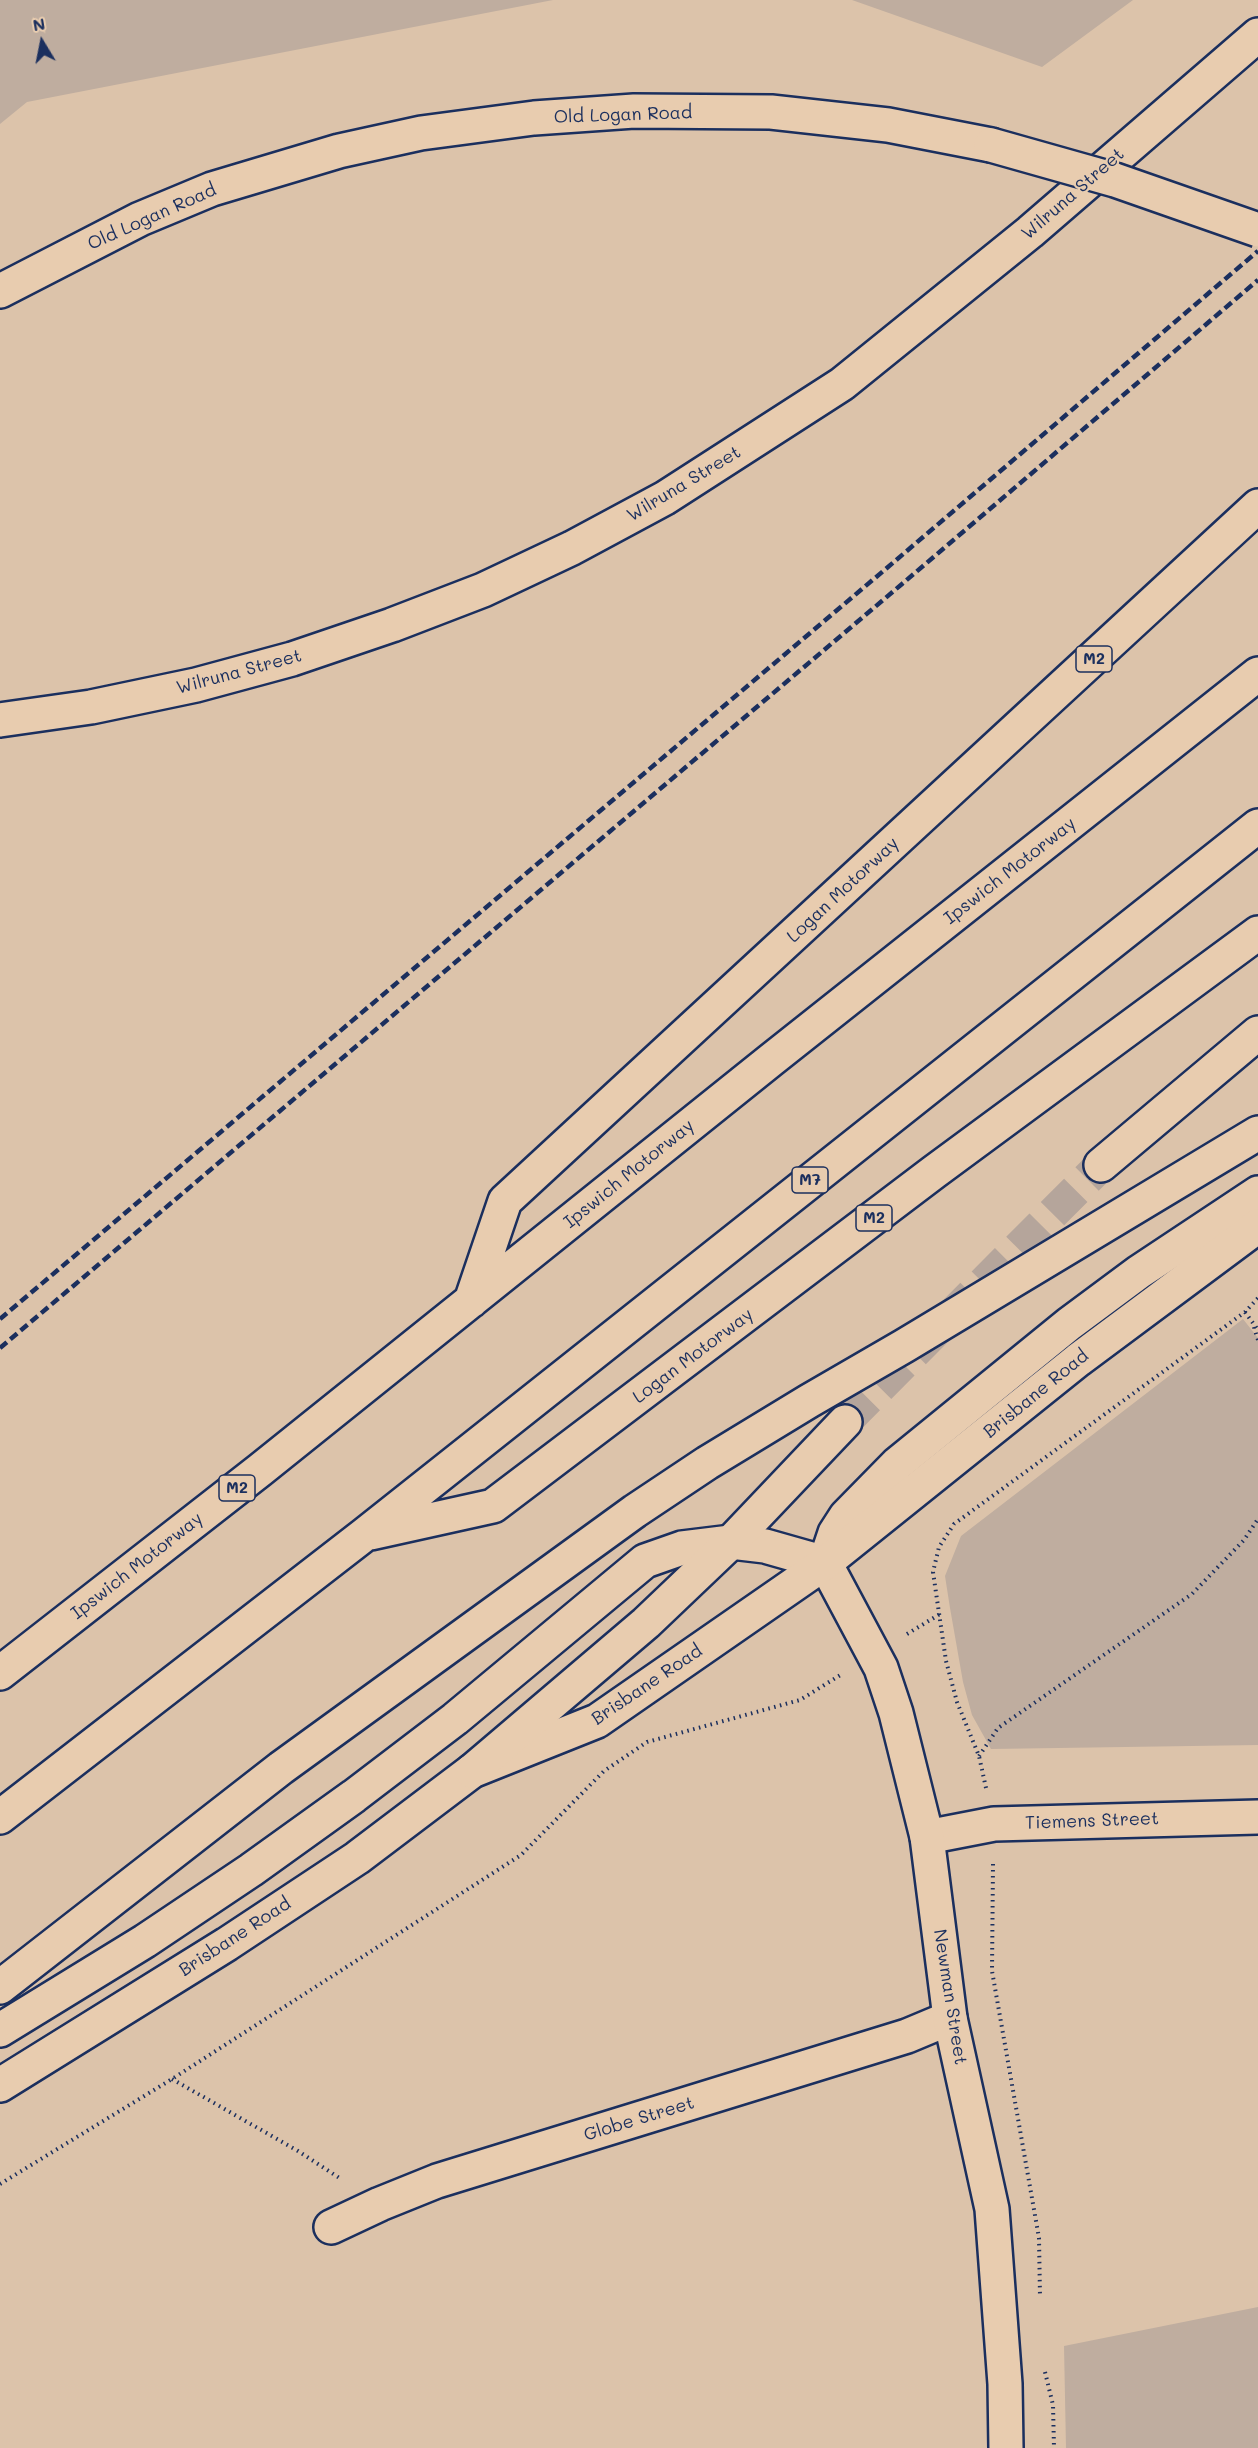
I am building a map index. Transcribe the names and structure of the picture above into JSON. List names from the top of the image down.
{
  "streets": {
    "main road": [
      "Old Logan Road",
      "Wilruna Street",
      "M2",
      "Ipswich Motorway",
      "Logan Motorway",
      "M7",
      "Brisbane Road",
      "Tiemens Street",
      "Newman Street",
      "Globe Street"
    ]
  },
  "crossings": [
    ["M2", "Logan Motorway"],
    ["M2", "M7"],
    ["Ipswich Motorway", "Logan Motorway"],
    ["Logan Motorway", "M7"],
    ["Brisbane Road", "Newman Street"],
    ["Tiemens Street", "Newman Street"],
    ["Newman Street", "Globe Street"]
  ],
  "north": "top"
}
